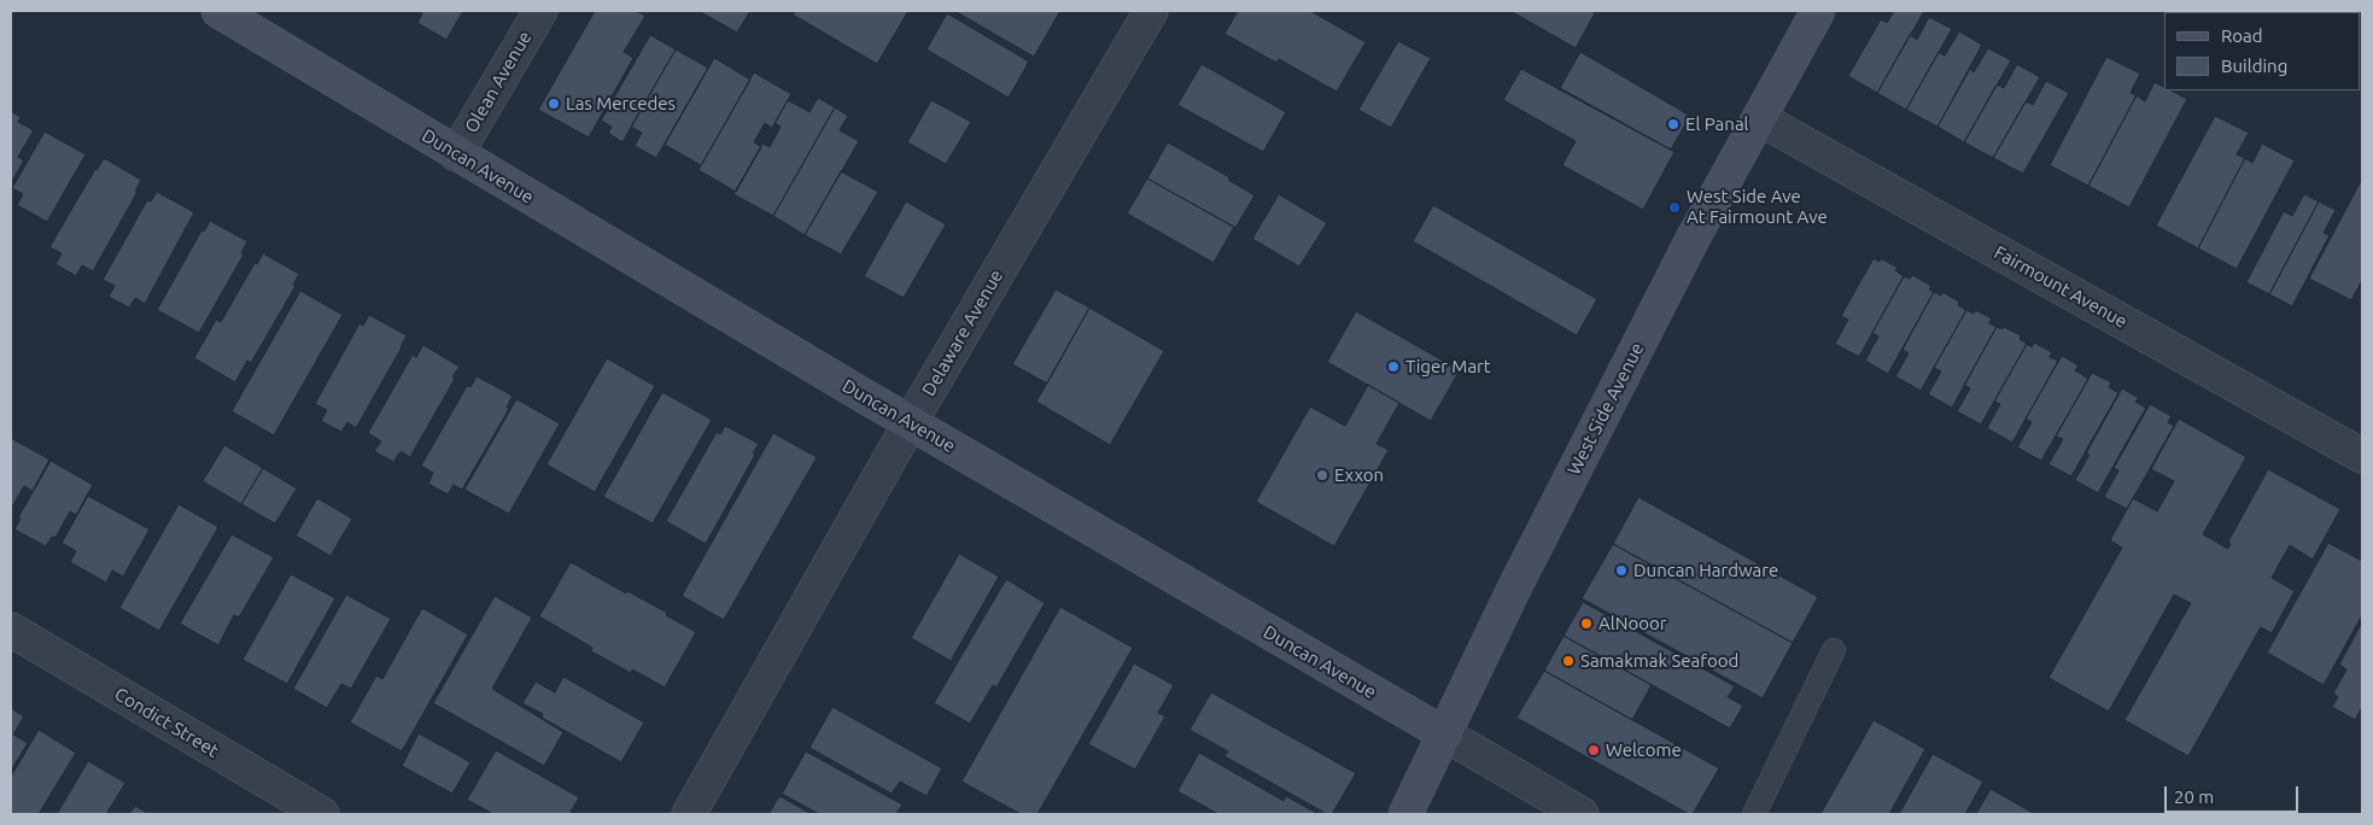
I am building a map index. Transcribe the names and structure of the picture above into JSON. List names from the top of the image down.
{
  "streets": {
    "main road": ["Duncan Avenue", "West Side Avenue"],
    "street": [
      "Olean Avenue",
      "Fairmount Avenue",
      "Delaware Avenue",
      "Condict Street"
    ]
  },
  "crossings": [
    ["Olean Avenue", "Duncan Avenue"],
    ["Duncan Avenue", "Delaware Avenue"],
    ["Duncan Avenue", "West Side Avenue"],
    ["Fairmount Avenue", "West Side Avenue"]
  ],
  "places": [
    "Las Mercedes",
    "El Panal",
    "West Side Ave At Fairmount Ave",
    "Tiger Mart",
    "Exxon",
    "Duncan Hardware",
    "AlNooor",
    "Samakmak Seafood",
    "Welcome"
  ],
  "legend": ["Road", "Building"],
  "scale_bar": "20 m"
}
